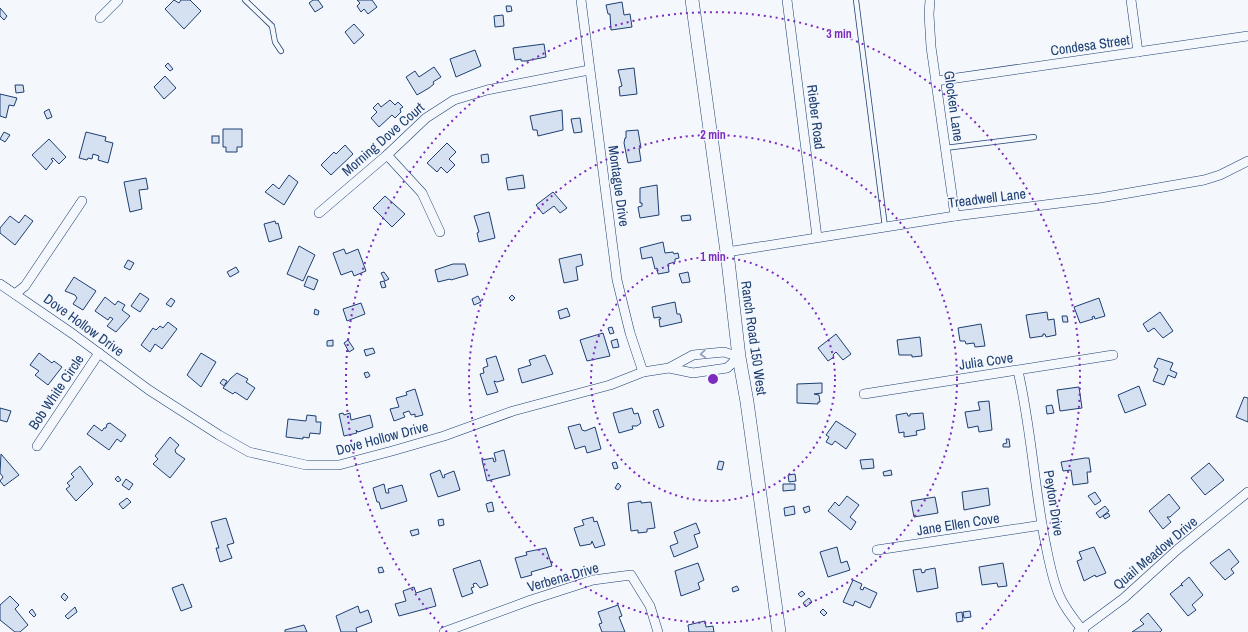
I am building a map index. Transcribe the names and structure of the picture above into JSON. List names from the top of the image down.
{
  "streets": {
    "main road": ["Ranch Road 150 West"],
    "street": [
      "Condesa Street",
      "Glocken Lane",
      "Rieber Road",
      "Morning Dove Court",
      "Montague Drive",
      "Treadwell Lane",
      "Dove Hollow Drive",
      "Julia Cove",
      "Bob White Circle",
      "Peyton Drive",
      "Jane Ellen Cove",
      "Quail Meadow Drive",
      "Verbena Drive"
    ]
  },
  "crossings": [
    ["Condesa Street", "Glocken Lane"],
    ["Glocken Lane", "Treadwell Lane"],
    ["Rieber Road", "Treadwell Lane"],
    ["Morning Dove Court", "Montague Drive"],
    ["Montague Drive", "Dove Hollow Drive"],
    ["Treadwell Lane", "Ranch Road 150 West"],
    ["Dove Hollow Drive", "Ranch Road 150 West"],
    ["Dove Hollow Drive", "Bob White Circle"],
    ["Julia Cove", "Peyton Drive"],
    ["Peyton Drive", "Jane Ellen Cove"],
    ["Peyton Drive", "Quail Meadow Drive"]
  ],
  "rings": ["3 min", "2 min", "1 min"]
}
